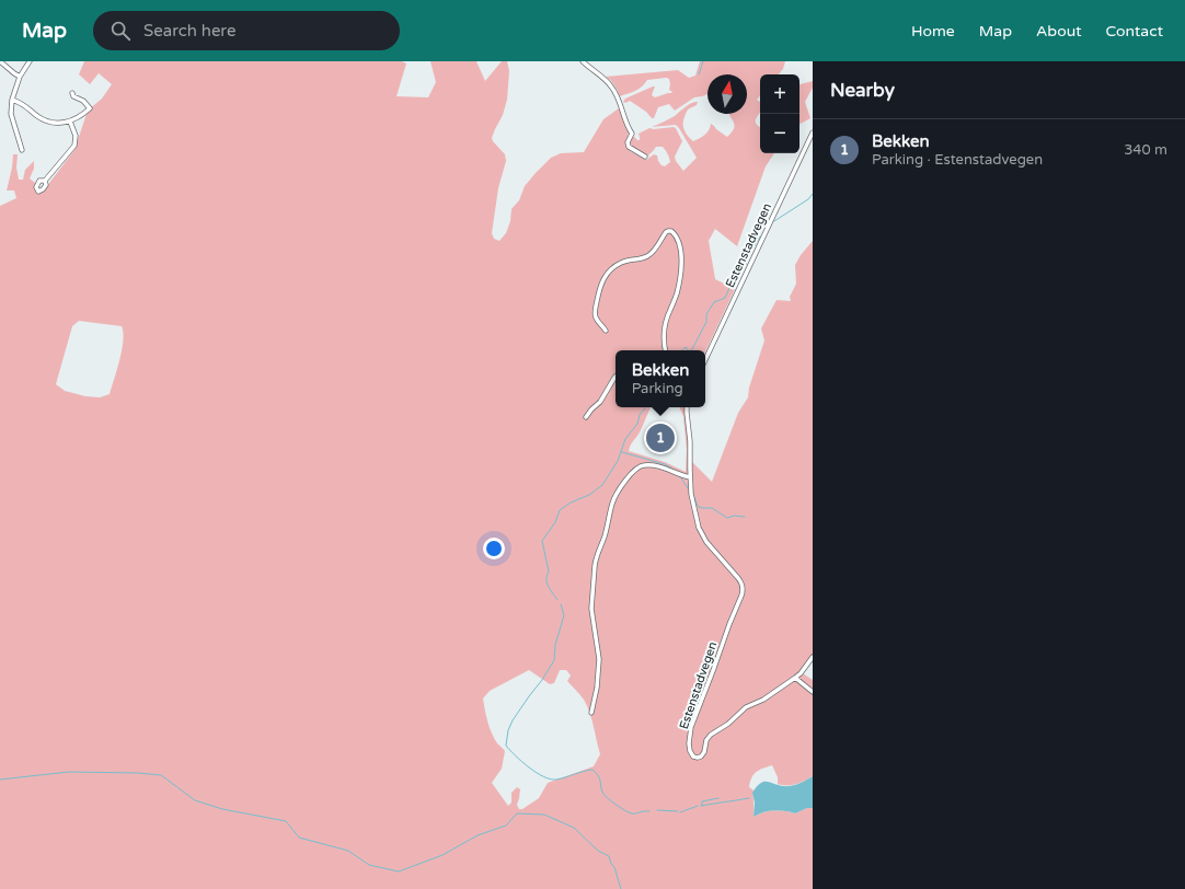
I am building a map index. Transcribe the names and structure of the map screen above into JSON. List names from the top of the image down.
{
  "streets": {
    "street": ["Estenstadvegen"]
  },
  "north": "top",
  "page": {
    "header": "Map",
    "search": "Search here",
    "nav": [
      "Home",
      "Map",
      "About",
      "Contact"
    ],
    "heading": "Nearby",
    "map_buttons": ["+", "−"],
    "list": [
      {
        "mark": "1",
        "name": "Bekken",
        "note": "Parking · Estenstadvegen",
        "value": "340 m"
      }
    ],
    "popup": ["Bekken", "Parking"],
    "pins": "1"
  }
}
